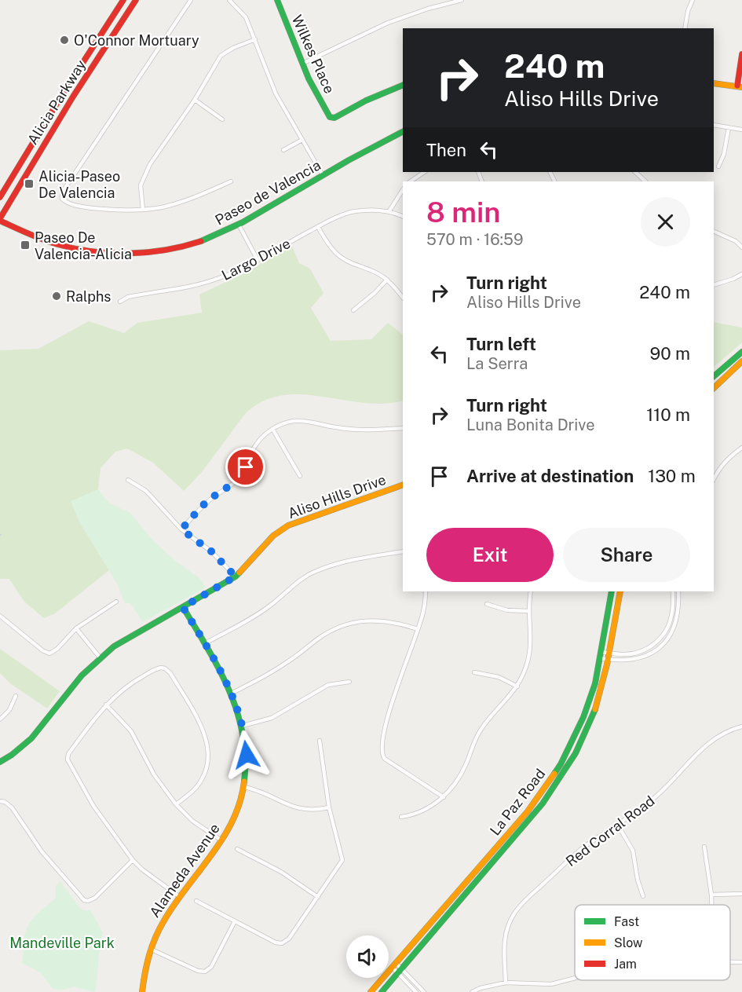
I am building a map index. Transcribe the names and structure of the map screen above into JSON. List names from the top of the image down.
{
  "streets": {
    "main road": [
      "Wilkes Place",
      "Alicia Parkway",
      "Paseo de Valencia",
      "Aliso Hills Drive",
      "La Paz Road",
      "Alameda Avenue"
    ],
    "street": ["Largo Drive", "Red Corral Road"]
  },
  "crossings": [
    ["Alicia Parkway", "Paseo de Valencia"],
    ["Aliso Hills Drive", "Alameda Avenue"]
  ],
  "parks": ["Mandeville Park"],
  "places": {
    "other": ["O'Connor Mortuary", "Ralphs"],
    "transit": ["Alicia-Paseo De Valencia", "Paseo De Valencia-Alicia"]
  },
  "legend": ["Fast", "Slow", "Jam"],
  "page": {
    "turn": ["240 m", "Aliso Hills Drive"],
    "then": "Then",
    "heading": ["8 min", "570 m · 16:59"],
    "list": [
      {
        "name": "Turn right",
        "note": "Aliso Hills Drive",
        "value": "240 m"
      },
      {
        "name": "Turn left",
        "note": "La Serra",
        "value": "90 m"
      },
      {
        "name": "Turn right",
        "note": "Luna Bonita Drive",
        "value": "110 m"
      },
      {
        "name": "Arrive at destination",
        "value": "130 m"
      }
    ],
    "buttons": ["Exit", "Share"]
  }
}
